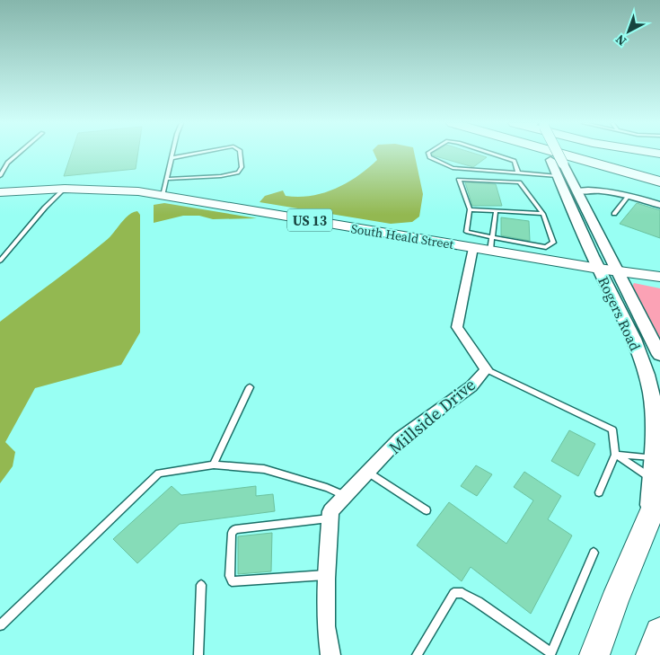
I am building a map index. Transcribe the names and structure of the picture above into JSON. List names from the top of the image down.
{
  "streets": {
    "main road": ["US 13", "South Heald Street"],
    "street": ["Rogers Road", "Millside Drive"]
  },
  "crossings": [
    ["South Heald Street", "Rogers Road"],
    ["South Heald Street", "Millside Drive"]
  ],
  "north": "bottom left"
}
